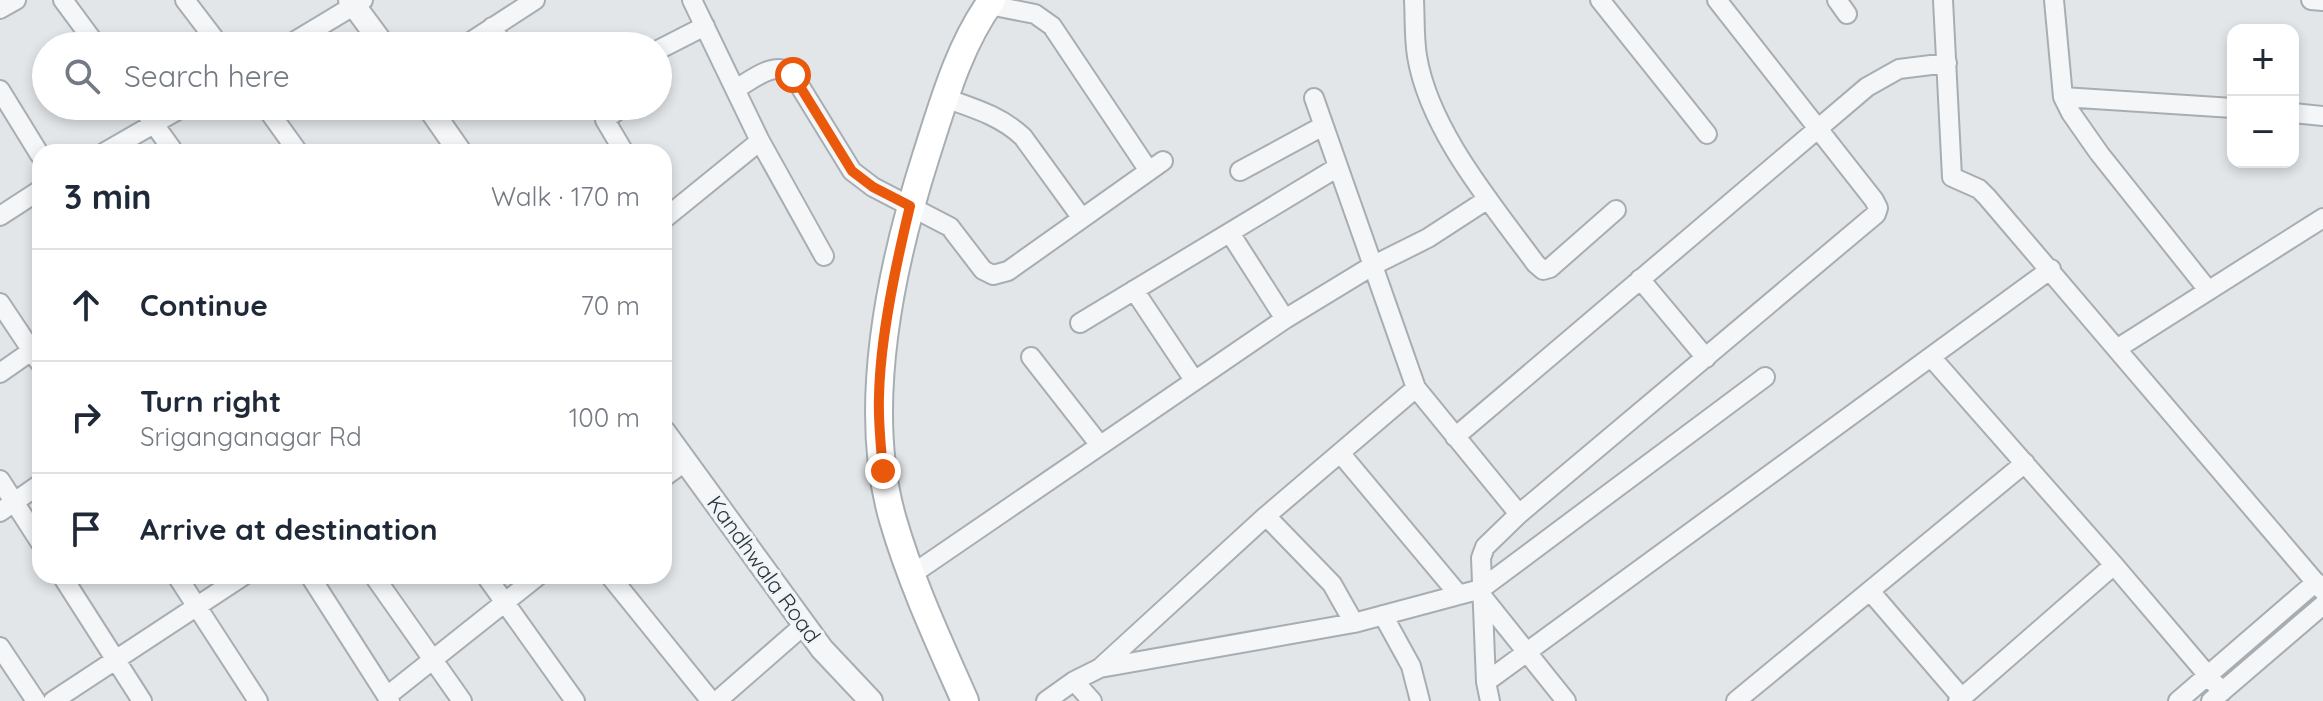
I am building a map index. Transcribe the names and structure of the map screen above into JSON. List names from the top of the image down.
{
  "streets": {
    "street": ["Kandhwala Road"]
  },
  "page": {
    "map_buttons": ["+", "−"],
    "search": "Search here",
    "heading": ["3 min", "Walk · 170 m"],
    "list": [
      ["Continue", "70 m"],
      ["Turn right", "Sriganganagar Rd", "100 m"],
      "Arrive at destination"
    ]
  }
}
